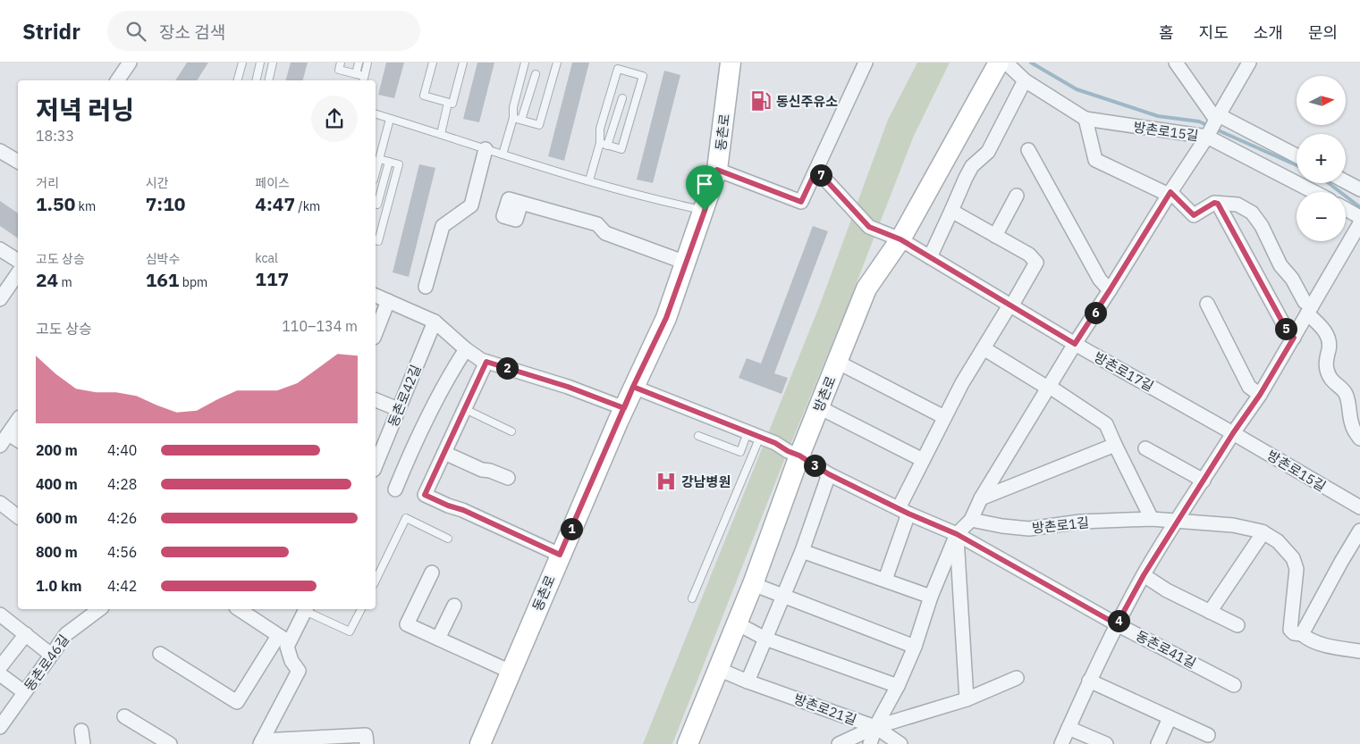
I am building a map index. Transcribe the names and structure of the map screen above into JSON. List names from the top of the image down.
{
  "streets": {
    "street": [
      "방촌로15길",
      "동촌로",
      "방촌로17길",
      "방촌로",
      "동촌로42길",
      "방촌로1길",
      "동촌로41길",
      "동촌로46길",
      "방촌로21길"
    ]
  },
  "crossings": [
    ["방촌로15길", "방촌로17길"],
    ["동촌로", "동촌로41길"],
    ["방촌로17길", "방촌로"],
    ["방촌로", "동촌로41길"],
    ["방촌로", "방촌로21길"]
  ],
  "places": {
    "fuel station": ["동신주유소"],
    "hospital": ["강남병원"]
  },
  "north": "right",
  "page": {
    "header": "Stridr",
    "search": "장소 검색",
    "nav": [
      "홈",
      "지도",
      "소개",
      "문의"
    ],
    "map_buttons": ["+", "−"],
    "heading": ["저녁 러닝", "18:33"],
    "stats": [
      ["거리", "1.50 km"],
      ["시간", "7:10"],
      ["페이스", "4:47 /km"],
      ["고도 상승", "24 m"],
      ["심박수", "161 bpm"],
      ["kcal", "117"]
    ],
    "pins": [
      "7",
      "6",
      "5",
      "2",
      "3",
      "1",
      "4"
    ],
    "chart": ["고도 상승", "110–134 m"],
    "list": [
      {
        "name": "200 m",
        "note": "4:40"
      },
      {
        "name": "400 m",
        "note": "4:28"
      },
      {
        "name": "600 m",
        "note": "4:26"
      },
      {
        "name": "800 m",
        "note": "4:56"
      },
      {
        "name": "1.0 km",
        "note": "4:42"
      }
    ]
  }
}
